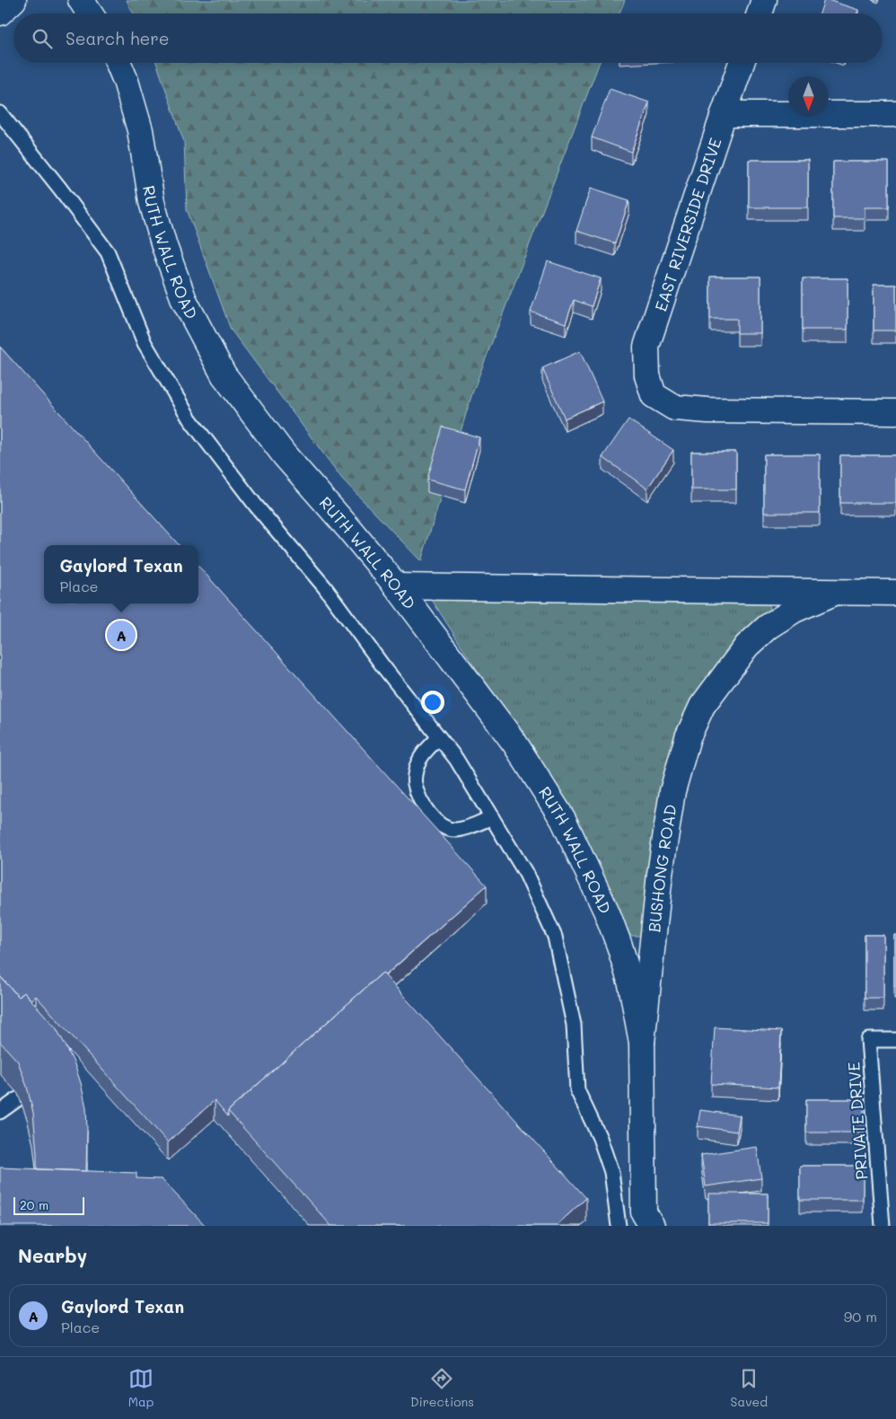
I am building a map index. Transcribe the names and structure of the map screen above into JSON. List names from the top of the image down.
{
  "streets": {
    "street": ["EAST RIVERSIDE DRIVE", "RUTH WALL ROAD", "BUSHONG ROAD"],
    "lane": ["PRIVATE DRIVE"]
  },
  "crossings": [
    ["RUTH WALL ROAD", "BUSHONG ROAD"]
  ],
  "scale_bar": "20 m",
  "north": "bottom",
  "page": {
    "search": "Search here",
    "popup": ["Gaylord Texan", "Place"],
    "pins": "A",
    "scale": "20 m",
    "heading": "Nearby",
    "list": [
      {
        "mark": "A",
        "name": "Gaylord Texan",
        "note": "Place",
        "value": "90 m"
      }
    ],
    "nav": ["Map", "Directions", "Saved"]
  }
}
